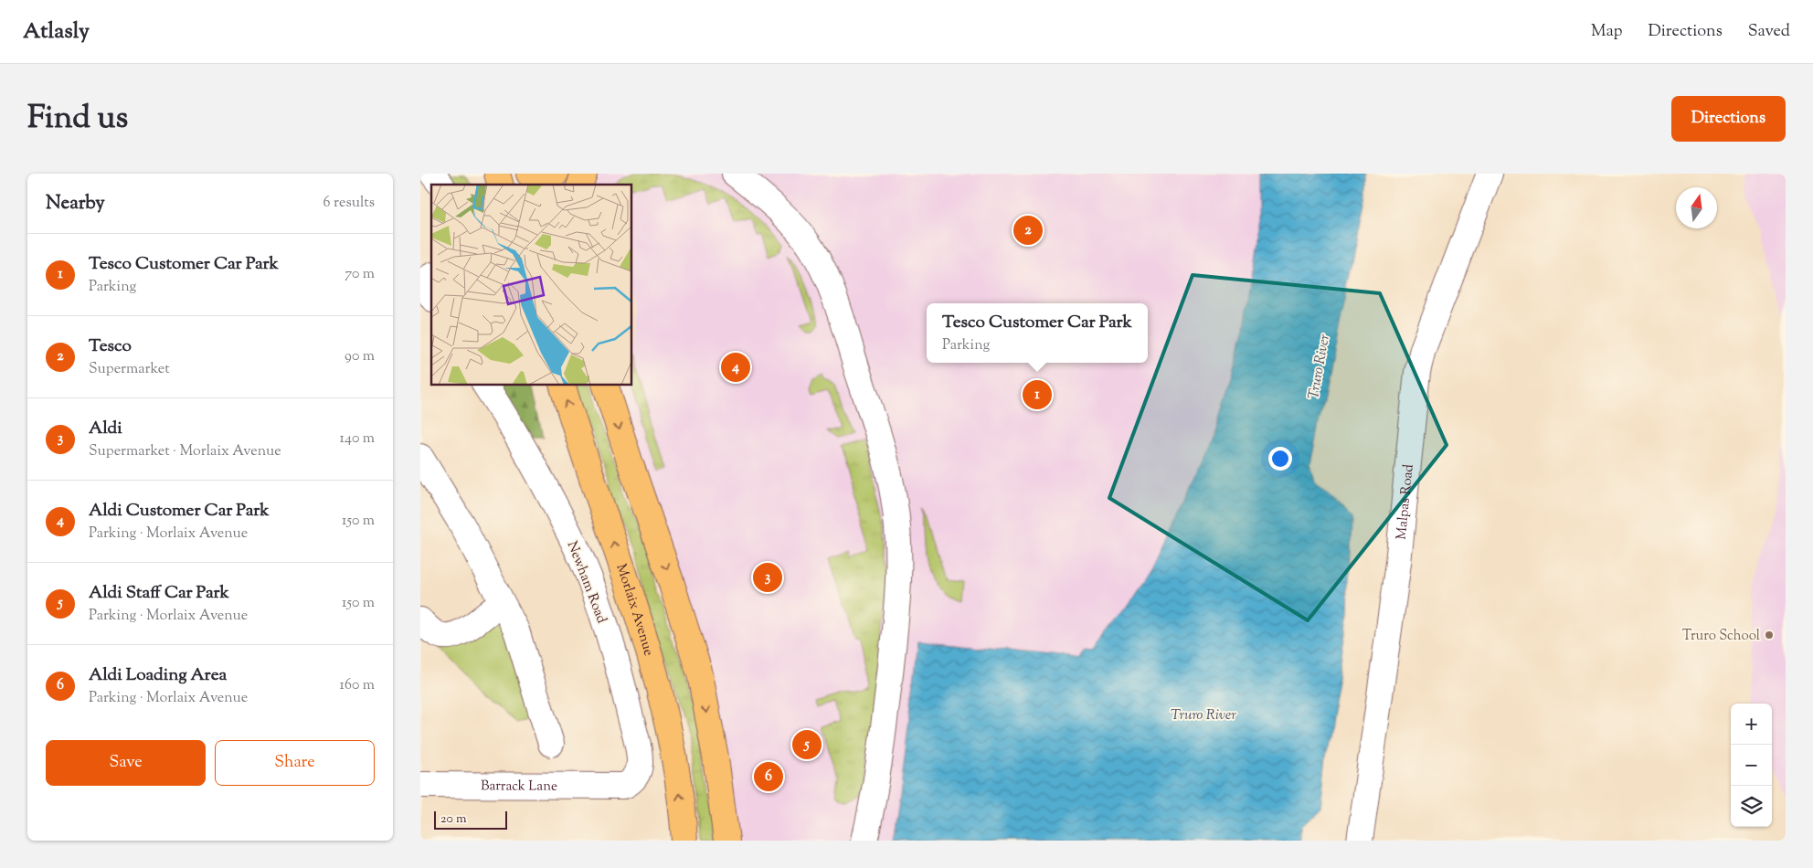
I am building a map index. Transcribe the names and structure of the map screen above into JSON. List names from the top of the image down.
{
  "streets": {
    "highway": ["Morlaix Avenue"],
    "street": ["Malpas Road", "Newham Road", "Barrack Lane"]
  },
  "crossings": [
    ["Newham Road", "Barrack Lane"]
  ],
  "water": ["Truro River"],
  "places": ["Truro School"],
  "scale_bar": "20 m",
  "north": "top",
  "page": {
    "header": "Atlasly",
    "nav": ["Map", "Directions", "Saved"],
    "title": "Find us",
    "buttons": [
      "Directions",
      ["Save", "Share"]
    ],
    "heading": ["Nearby", "6 results"],
    "pins": [
      "2",
      "4",
      "1",
      "3",
      "5",
      "6"
    ],
    "list": [
      {
        "mark": "1",
        "name": "Tesco Customer Car Park",
        "note": "Parking",
        "value": "70 m"
      },
      {
        "mark": "2",
        "name": "Tesco",
        "note": "Supermarket",
        "value": "90 m"
      },
      {
        "mark": "3",
        "name": "Aldi",
        "note": "Supermarket · Morlaix Avenue",
        "value": "140 m"
      },
      {
        "mark": "4",
        "name": "Aldi Customer Car Park",
        "note": "Parking · Morlaix Avenue",
        "value": "150 m"
      },
      {
        "mark": "5",
        "name": "Aldi Staff Car Park",
        "note": "Parking · Morlaix Avenue",
        "value": "150 m"
      },
      {
        "mark": "6",
        "name": "Aldi Loading Area",
        "note": "Parking · Morlaix Avenue",
        "value": "160 m"
      }
    ],
    "popup": ["Tesco Customer Car Park", "Parking"],
    "map_buttons": ["+", "−"],
    "scale": "20 m"
  }
}
